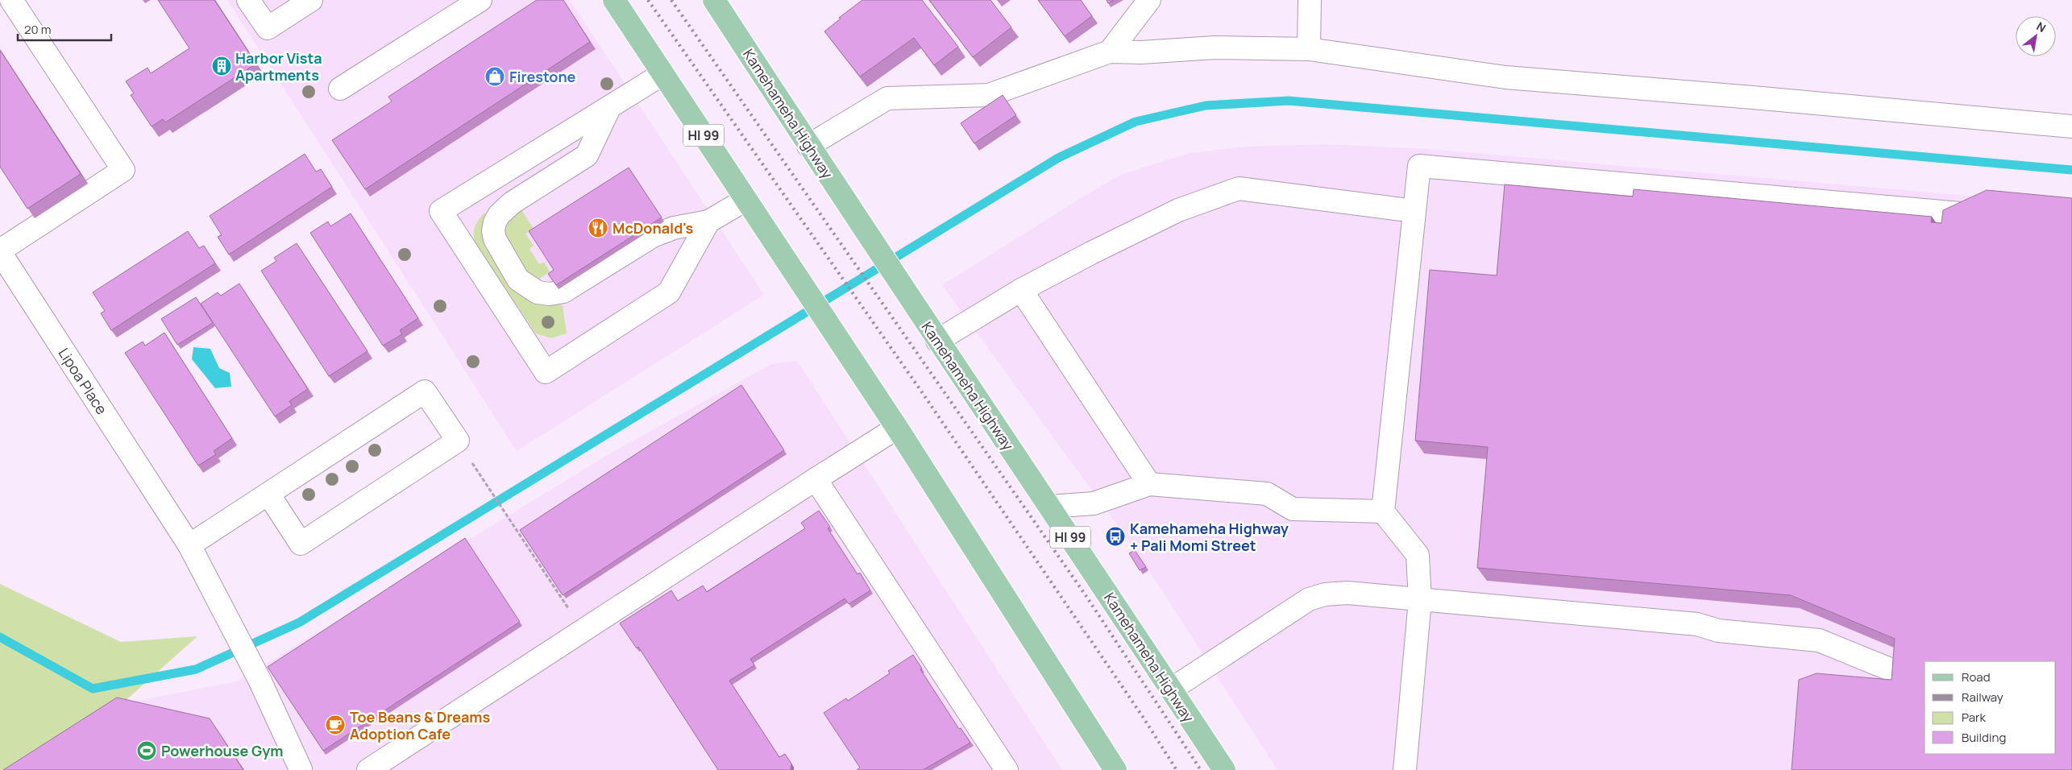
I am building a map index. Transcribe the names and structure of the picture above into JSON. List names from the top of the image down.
{
  "streets": {
    "main road": ["Kamehameha Highway", "HI 99"],
    "street": ["Lipoa Place"]
  },
  "places": {
    "building": ["Harbor Vista Apartments"],
    "shop": ["Firestone"],
    "restaurant": ["McDonald's"],
    "bus stop": ["Kamehameha Highway + Pali Momi Street"],
    "cafe": ["Toe Beans & Dreams Adoption Cafe"],
    "sports": ["Powerhouse Gym"]
  },
  "legend": [
    "Road",
    "Railway",
    "Park",
    "Building"
  ],
  "scale_bar": "20 m",
  "north": "top right"
}
